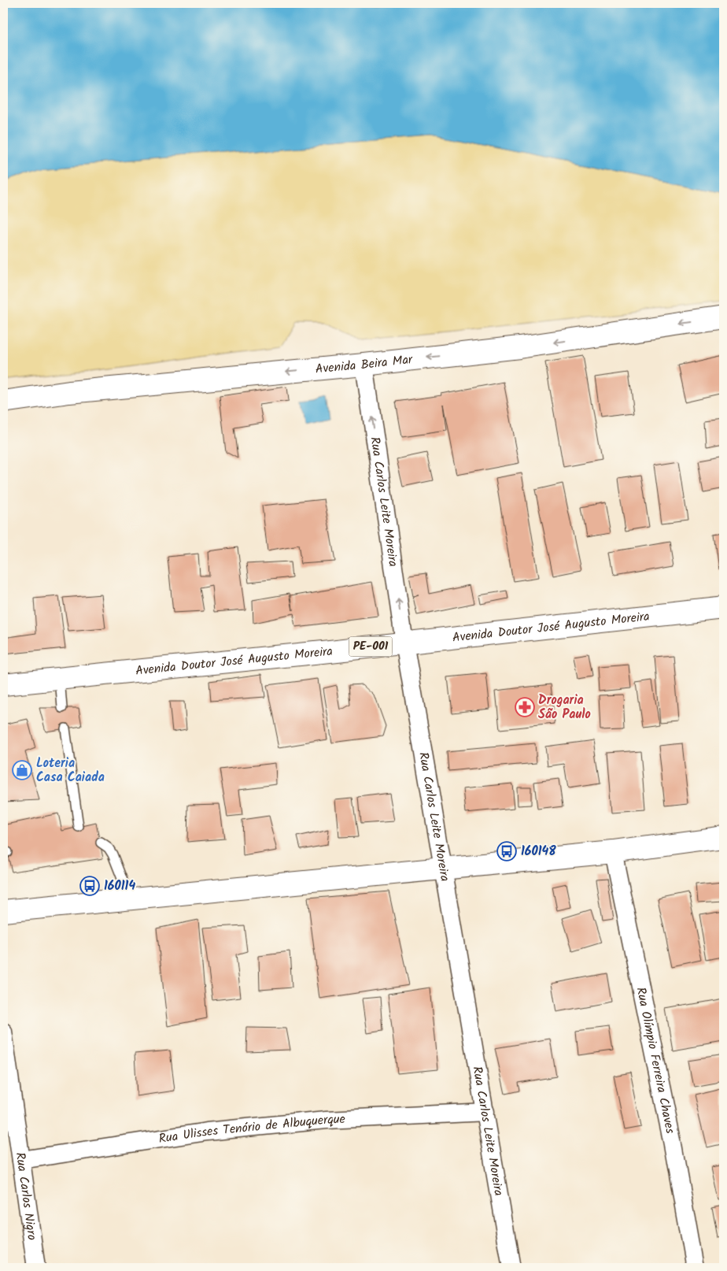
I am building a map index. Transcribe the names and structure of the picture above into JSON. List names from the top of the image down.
{
  "streets": {
    "main road": ["Avenida Beira Mar", "Avenida Doutor José Augusto Moreira", "PE-001"],
    "street": [
      "Rua Carlos Leite Moreira",
      "Rua Olímpio Ferreira Chaves",
      "Rua Ulisses Tenório de Albuquerque",
      "Rua Carlos Nigro"
    ]
  },
  "crossings": [
    ["Avenida Beira Mar", "Rua Carlos Leite Moreira"],
    ["Rua Carlos Leite Moreira", "Avenida Doutor José Augusto Moreira"],
    ["Rua Carlos Leite Moreira", "Rua Ulisses Tenório de Albuquerque"],
    ["Rua Ulisses Tenório de Albuquerque", "Rua Carlos Nigro"]
  ],
  "one_way": ["Avenida Beira Mar"],
  "places": {
    "pharmacy": ["Drogaria São Paulo"],
    "shop": ["Loteria Casa Caiada"],
    "bus stop": ["160148", "160114"]
  }
}
